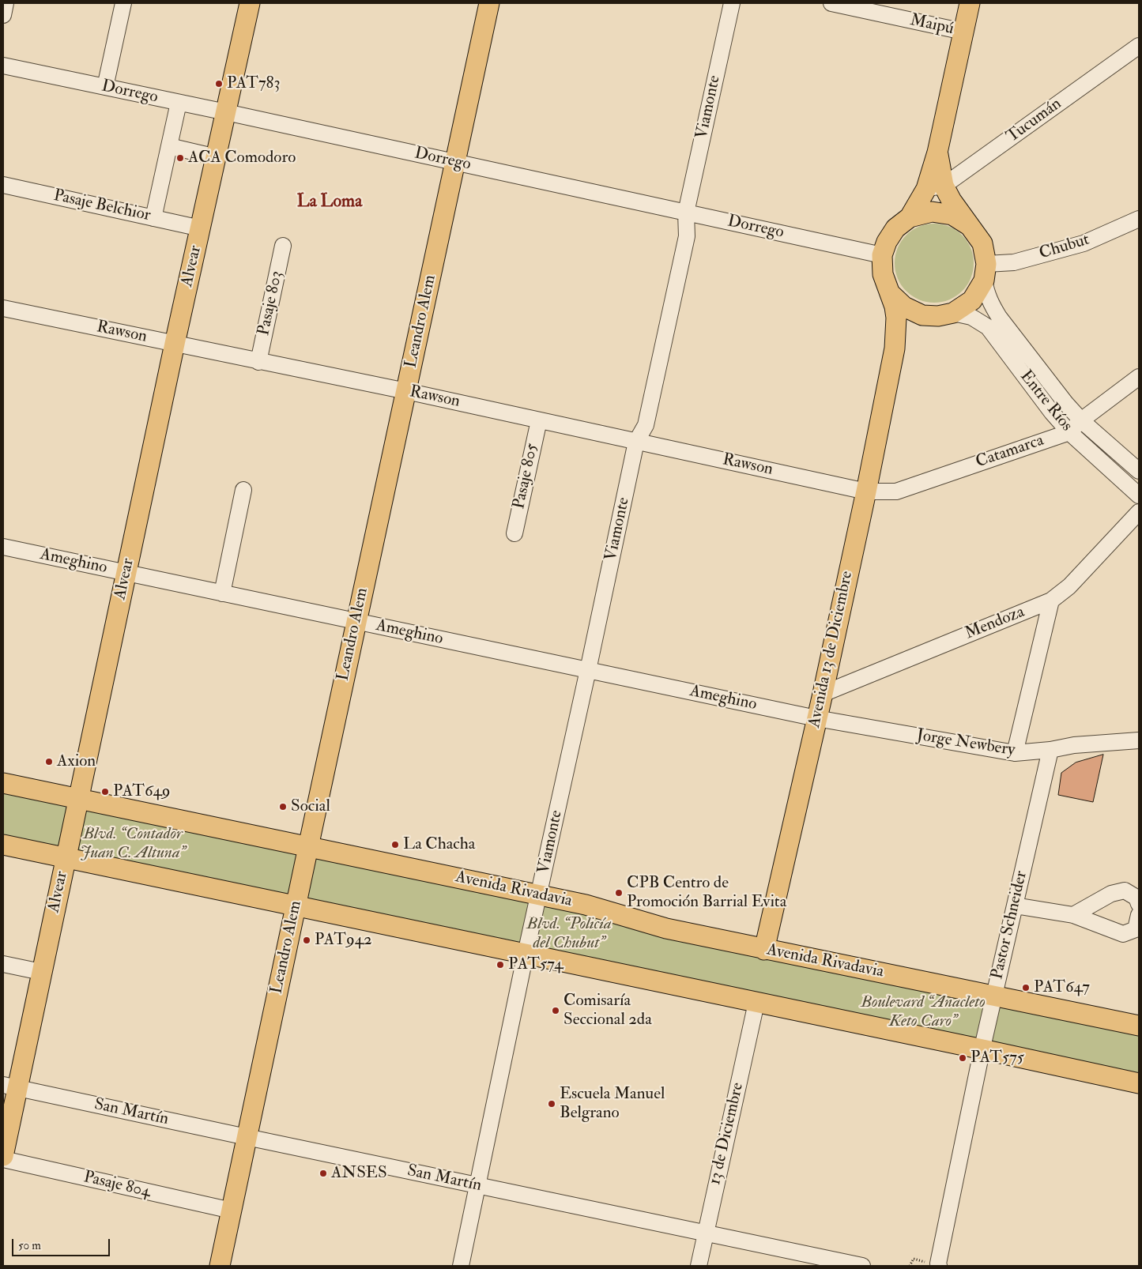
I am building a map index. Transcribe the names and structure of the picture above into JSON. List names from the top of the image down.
{
  "streets": {
    "main road": [
      "Alvear",
      "Leandro Alem",
      "Avenida 13 de Diciembre",
      "Avenida Rivadavia"
    ],
    "street": [
      "Maipú",
      "Dorrego",
      "Viamonte",
      "Tucumán",
      "Pasaje Belchior",
      "Chubut",
      "Pasaje 803",
      "Rawson",
      "Entre Ríos",
      "Catamarca",
      "Pasaje 805",
      "Ameghino",
      "Mendoza",
      "Jorge Newbery",
      "Pastor Schneider",
      "San Martín",
      "13 de Diciembre",
      "Pasaje 804"
    ]
  },
  "crossings": [
    ["Dorrego", "Viamonte"],
    ["Dorrego", "Chubut"],
    ["Dorrego", "Alvear"],
    ["Dorrego", "Leandro Alem"],
    ["Dorrego", "Entre Ríos"],
    ["Viamonte", "Rawson"],
    ["Viamonte", "Ameghino"],
    ["Viamonte", "Avenida Rivadavia"],
    ["Viamonte", "San Martín"],
    ["Pasaje Belchior", "Alvear"],
    ["Chubut", "Entre Ríos"],
    ["Alvear", "Rawson"],
    ["Alvear", "Ameghino"],
    ["Alvear", "Avenida Rivadavia"],
    ["Alvear", "San Martín"],
    ["Pasaje 803", "Rawson"],
    ["Leandro Alem", "Rawson"],
    ["Leandro Alem", "Ameghino"],
    ["Leandro Alem", "Avenida Rivadavia"],
    ["Leandro Alem", "San Martín"],
    ["Leandro Alem", "Pasaje 804"],
    ["Rawson", "Catamarca"],
    ["Rawson", "Pasaje 805"],
    ["Rawson", "Avenida 13 de Diciembre"],
    ["Entre Ríos", "Catamarca"],
    ["Catamarca", "Avenida 13 de Diciembre"],
    ["Ameghino", "Avenida 13 de Diciembre"],
    ["Ameghino", "Jorge Newbery"],
    ["Mendoza", "Avenida 13 de Diciembre"],
    ["Avenida 13 de Diciembre", "Jorge Newbery"],
    ["Avenida 13 de Diciembre", "Avenida Rivadavia"],
    ["Jorge Newbery", "Pastor Schneider"],
    ["Avenida Rivadavia", "Pastor Schneider"],
    ["San Martín", "13 de Diciembre"]
  ],
  "districts": ["La Loma"],
  "parks": ["Blvd. “Contador Juan C. Altuna”", "Blvd. “Policía del Chubut”", "Boulevard “Anacleto Keto Caro”"],
  "places": [
    "PAT783",
    "ACA Comodoro",
    "Axion",
    "PAT649",
    "Social",
    "La Chacha",
    "CPB Centro de Promoción Barrial Evita",
    "PAT942",
    "PAT574",
    "PAT647",
    "Comisaría Seccional 2da",
    "PAT575",
    "Escuela Manuel Belgrano",
    "ANSES"
  ],
  "scale_bar": "50 m"
}
